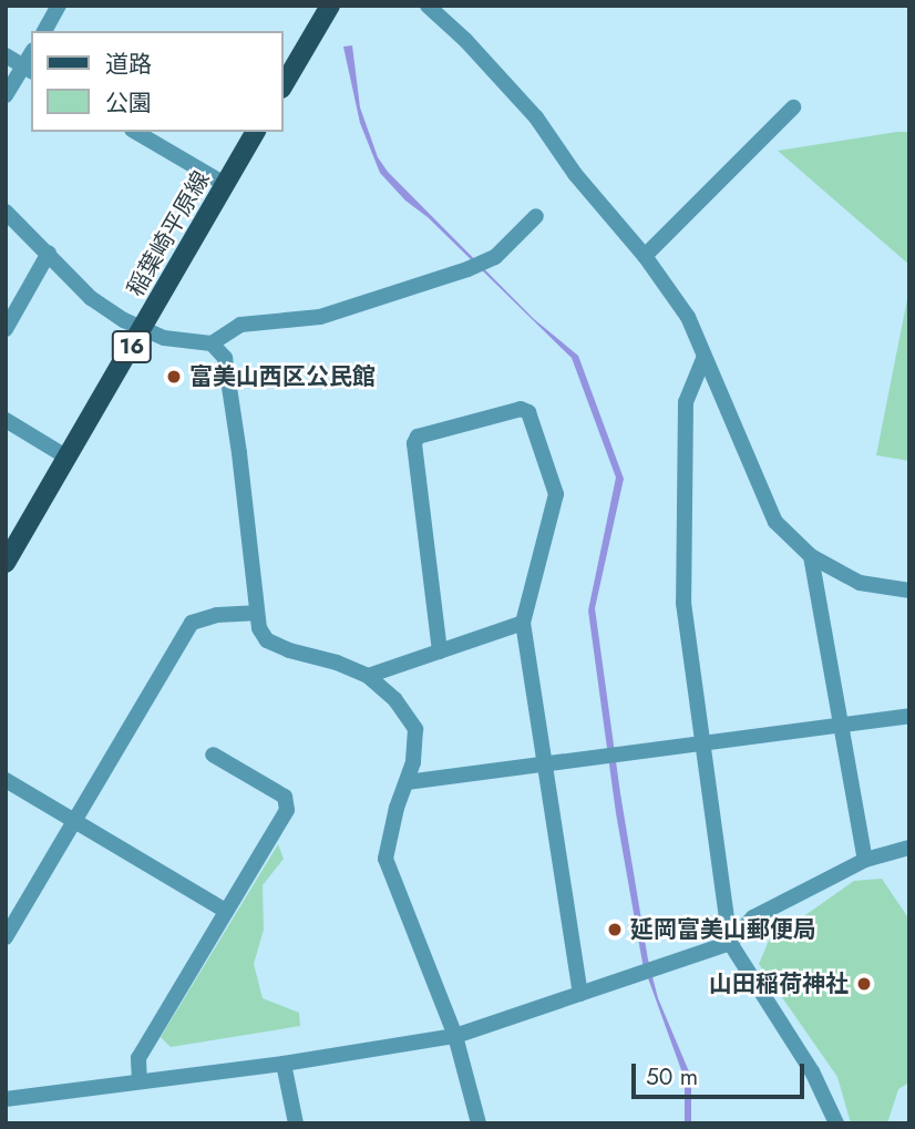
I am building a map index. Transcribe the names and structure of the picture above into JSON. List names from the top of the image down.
{
  "streets": {
    "main road": ["稲葉崎平原線", "16"]
  },
  "places": ["富美山西区公民館", "延岡富美山郵便局", "山田稲荷神社"],
  "legend": ["道路", "公園"],
  "scale_bar": "50 m"
}
